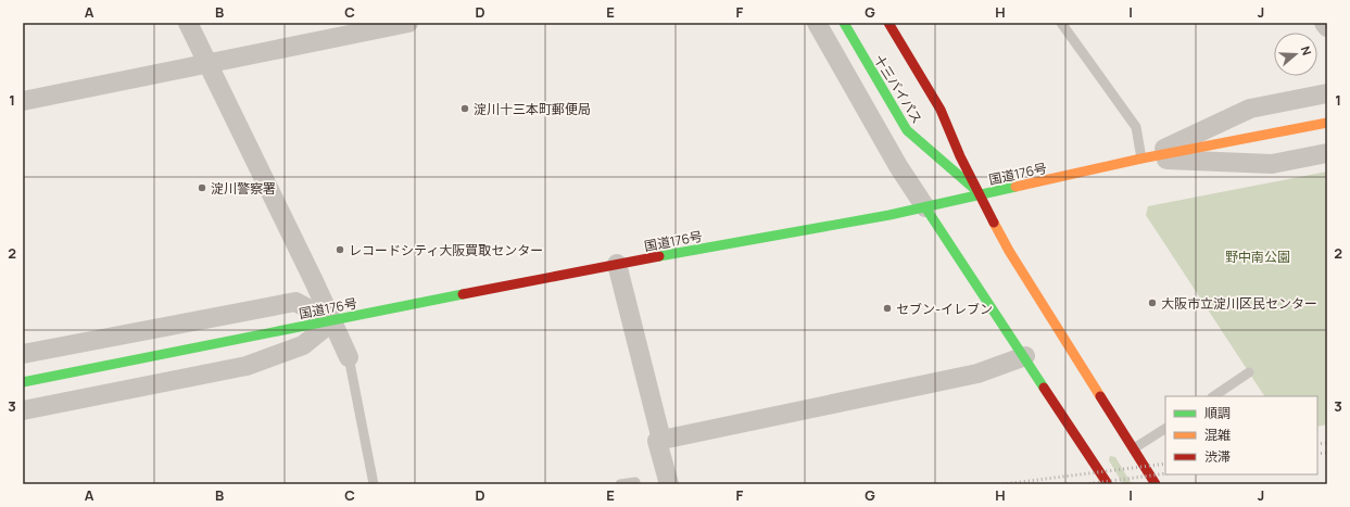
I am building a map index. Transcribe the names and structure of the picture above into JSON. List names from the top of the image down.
{
  "streets": {
    "main road": ["十三バイパス", "国道176号"]
  },
  "crossings": [
    ["十三バイパス", "国道176号"]
  ],
  "parks": ["野中南公園"],
  "places": [
    "淀川十三本町郵便局",
    "淀川警察署",
    "レコードシティ大阪買取センター",
    "大阪市立淀川区民センター",
    "セブン-イレブン"
  ],
  "legend": ["順調", "混雑", "渋滞"],
  "north": "right",
  "grid": {
    "columns": [
      "A",
      "B",
      "C",
      "D",
      "E",
      "F",
      "G",
      "H",
      "I",
      "J"
    ],
    "rows": ["1", "2", "3"]
  }
}
